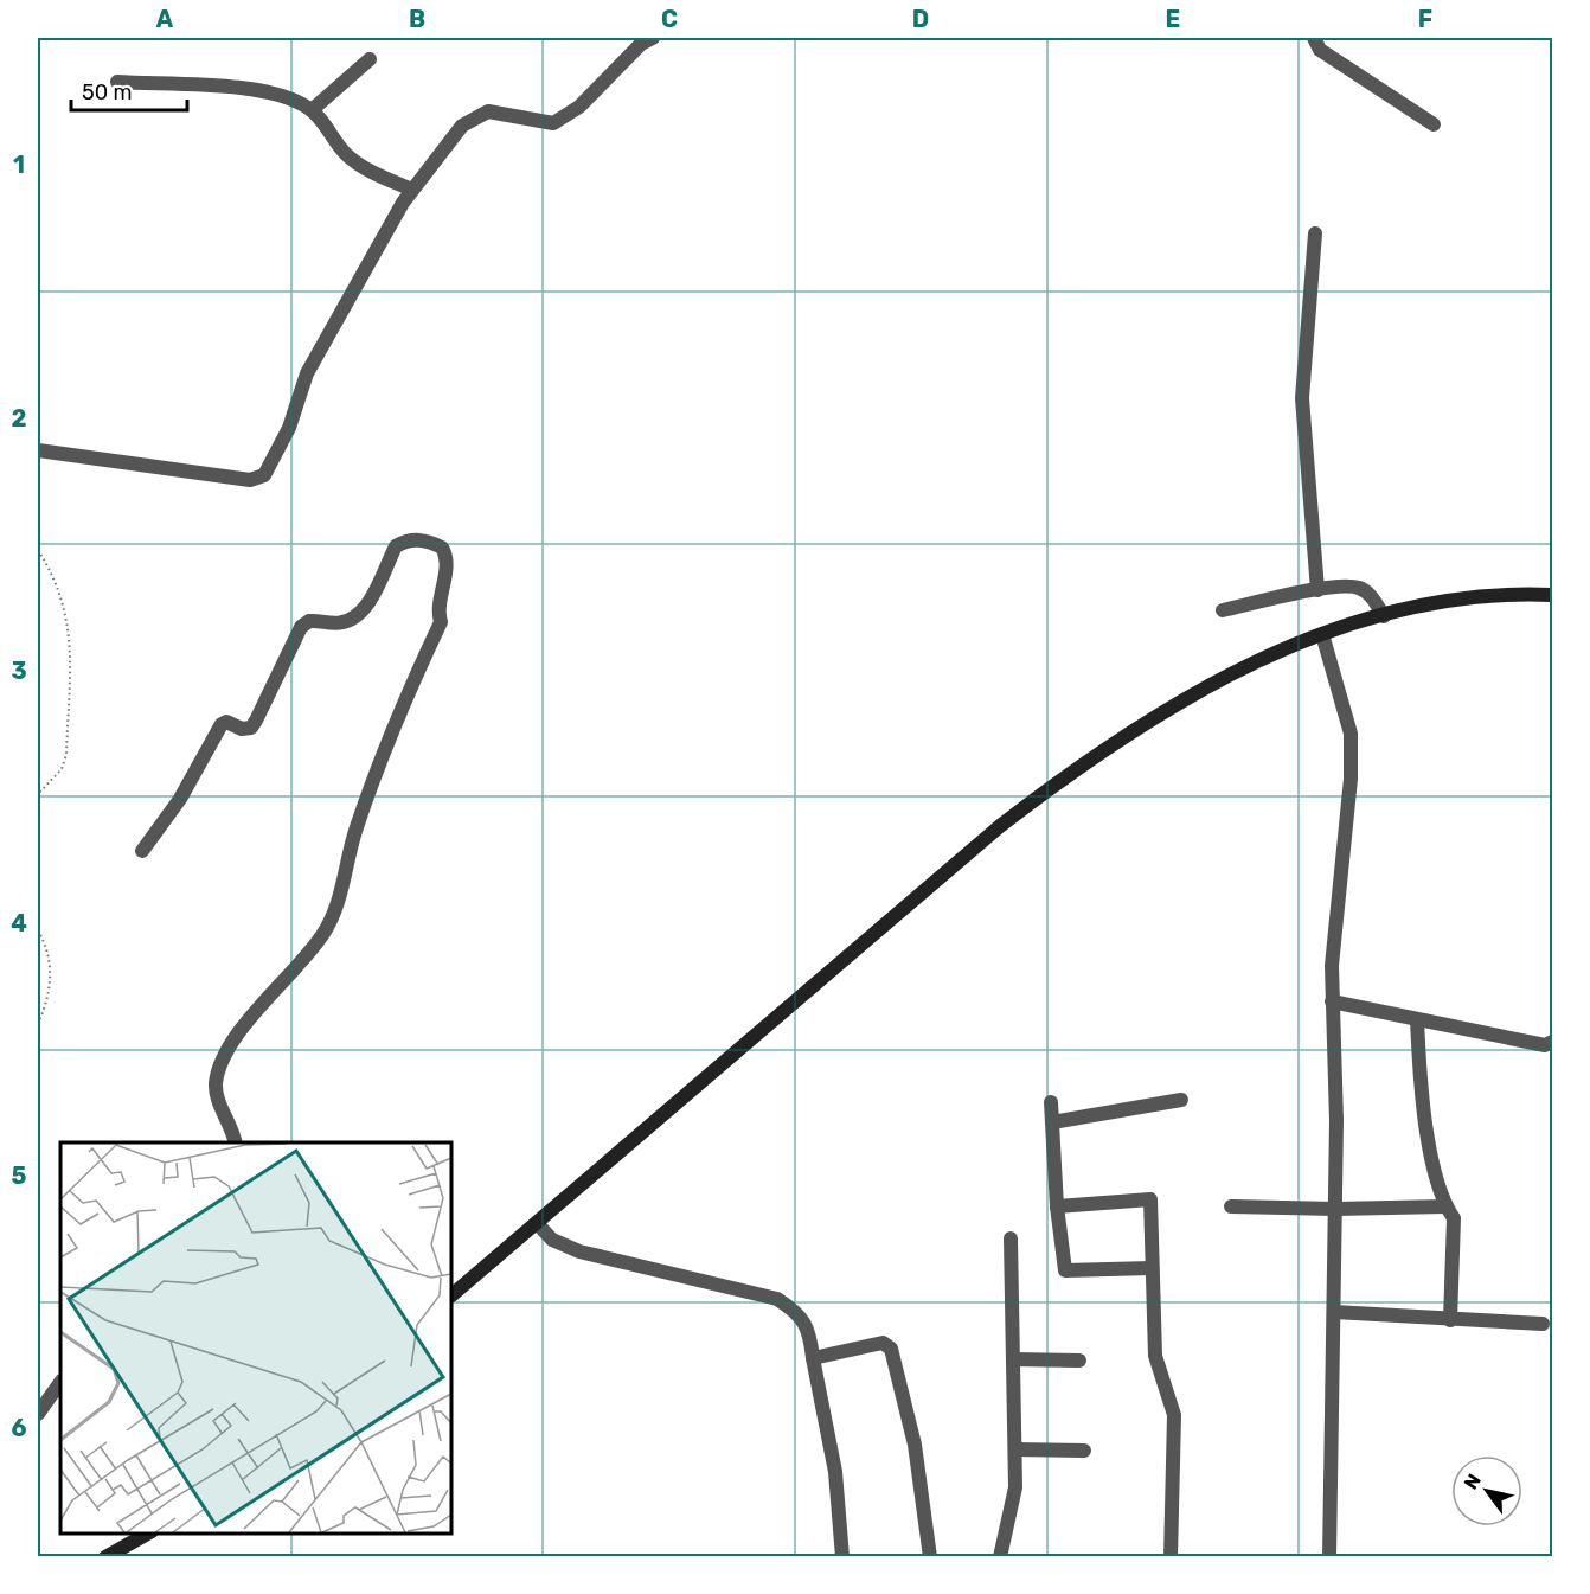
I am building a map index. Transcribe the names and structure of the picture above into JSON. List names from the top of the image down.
{
  "scale_bar": "50 m",
  "north": "top left",
  "grid": {
    "columns": [
      "A",
      "B",
      "C",
      "D",
      "E",
      "F"
    ],
    "rows": [
      "1",
      "2",
      "3",
      "4",
      "5",
      "6"
    ]
  }
}
